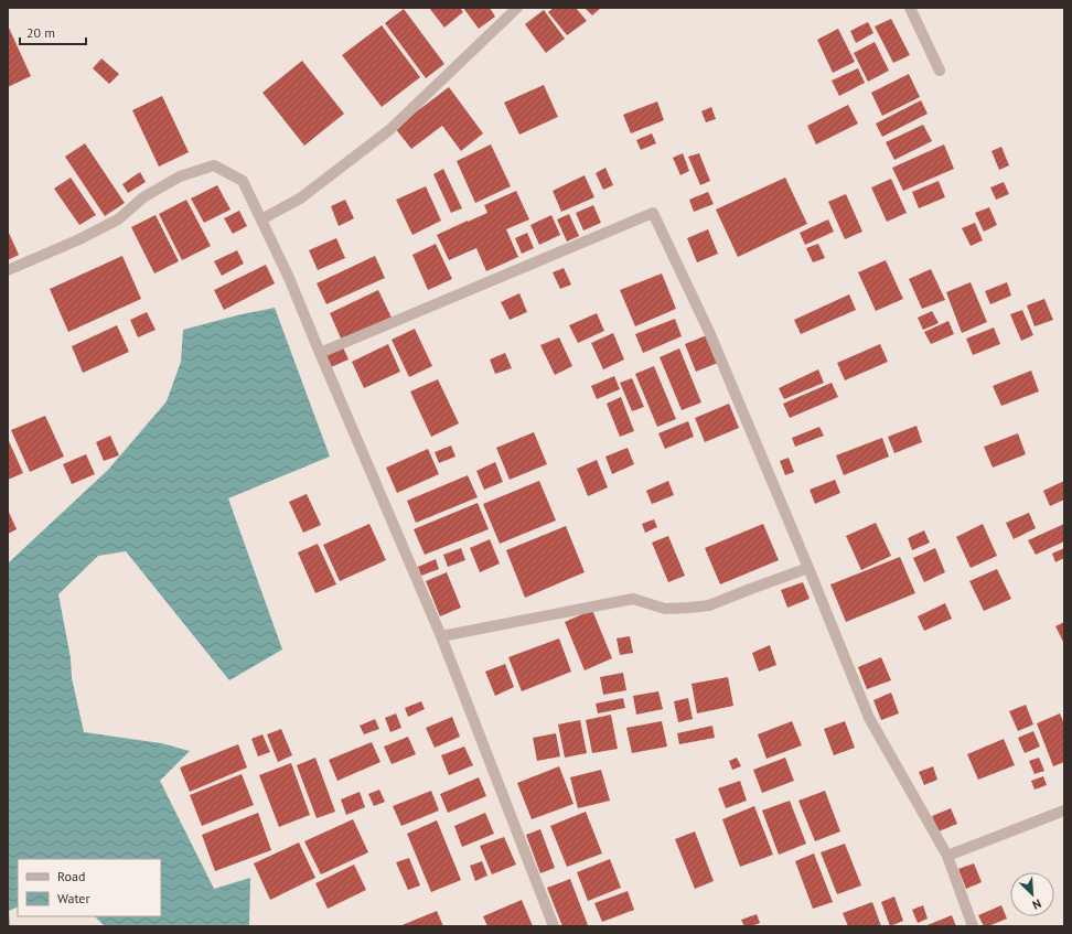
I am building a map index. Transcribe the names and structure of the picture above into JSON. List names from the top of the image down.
{
  "legend": ["Road", "Water"],
  "scale_bar": "20 m",
  "north": "bottom right"
}
